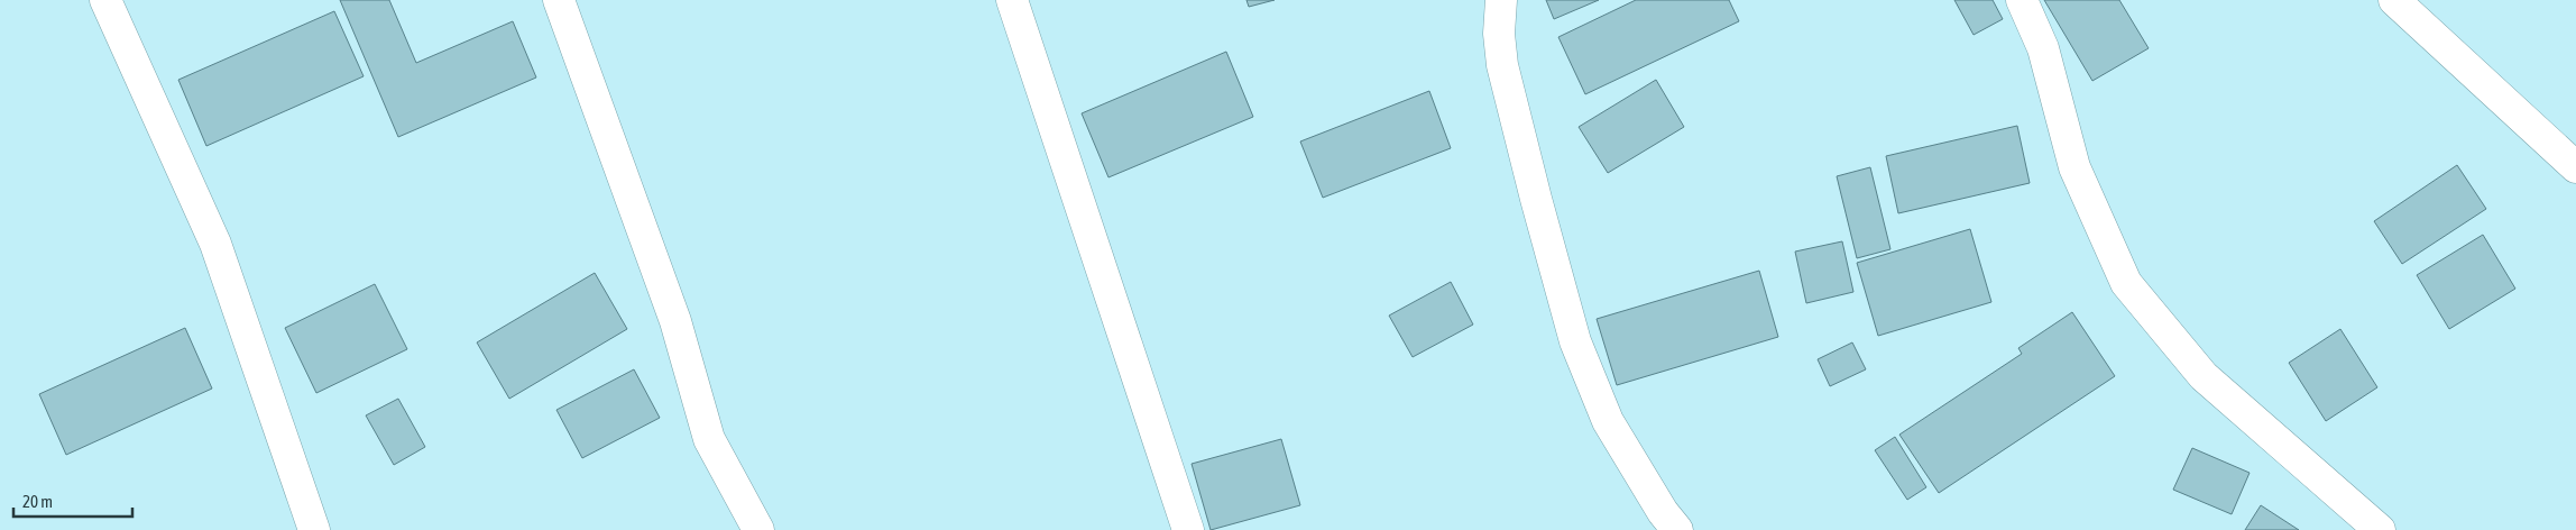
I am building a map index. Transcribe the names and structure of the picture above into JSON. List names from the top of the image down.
{
  "scale_bar": "20 m"
}
